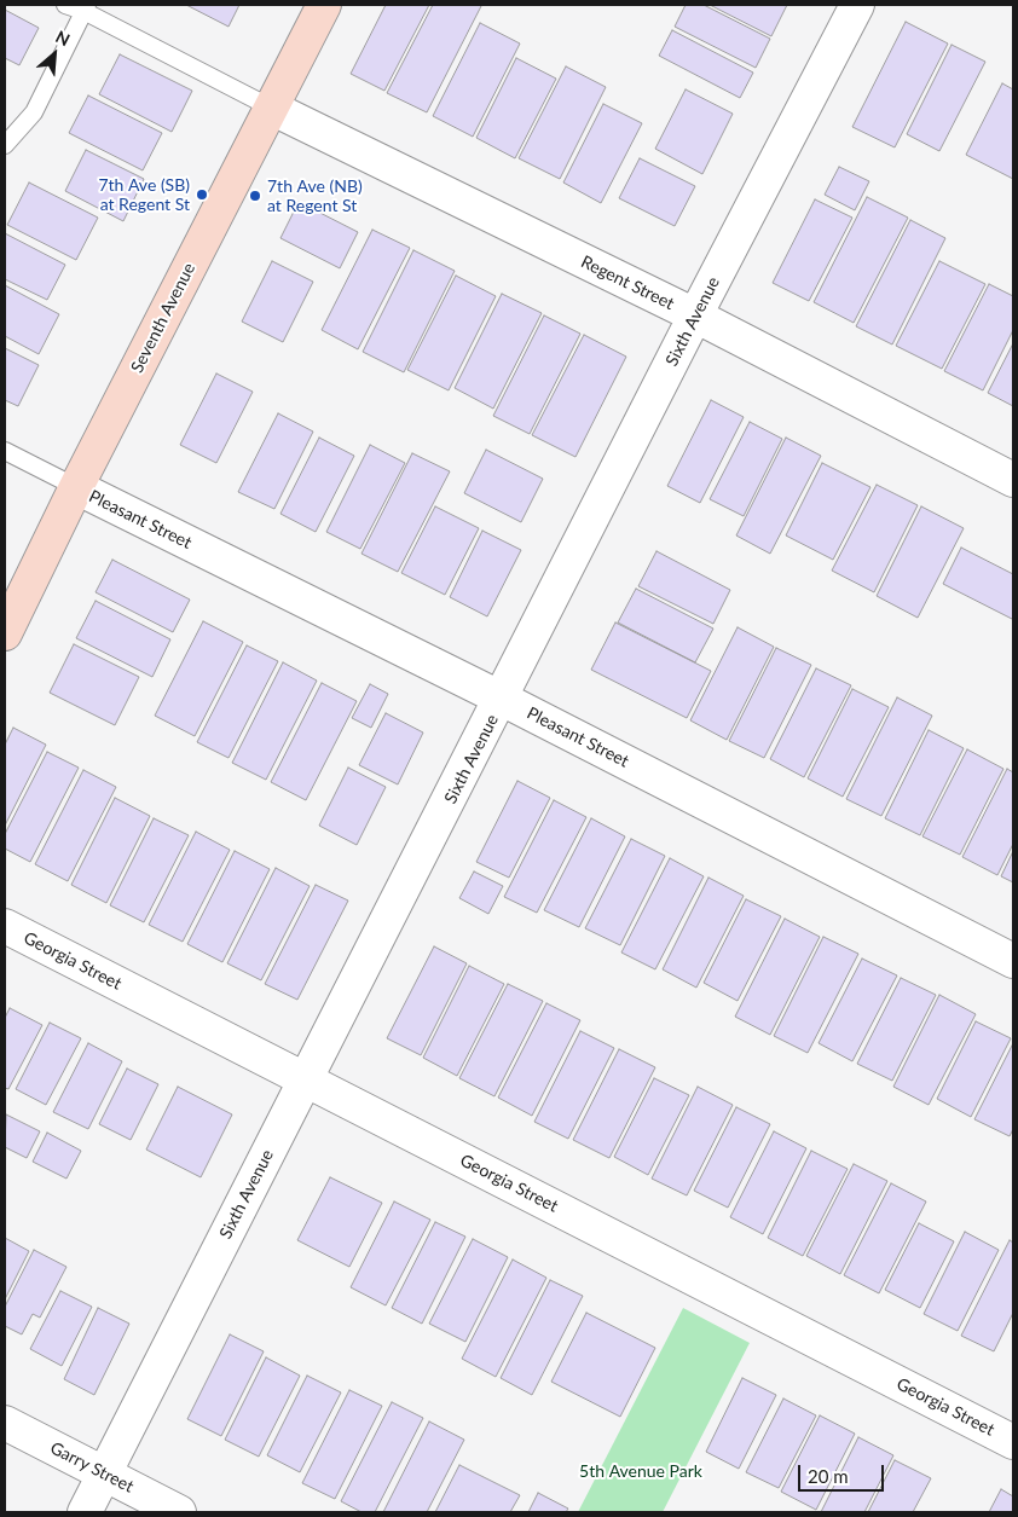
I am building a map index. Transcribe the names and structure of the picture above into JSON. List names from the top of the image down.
{
  "streets": {
    "street": [
      "Regent Street",
      "Seventh Avenue",
      "Sixth Avenue",
      "Pleasant Street",
      "Georgia Street",
      "Garry Street"
    ]
  },
  "crossings": [
    ["Regent Street", "Seventh Avenue"],
    ["Regent Street", "Sixth Avenue"],
    ["Seventh Avenue", "Pleasant Street"],
    ["Sixth Avenue", "Pleasant Street"],
    ["Sixth Avenue", "Georgia Street"],
    ["Sixth Avenue", "Garry Street"]
  ],
  "parks": ["5th Avenue Park"],
  "places": ["7th Ave (SB) at Regent St", "7th Ave (NB) at Regent St"],
  "scale_bar": "20 m",
  "north": "top right"
}
